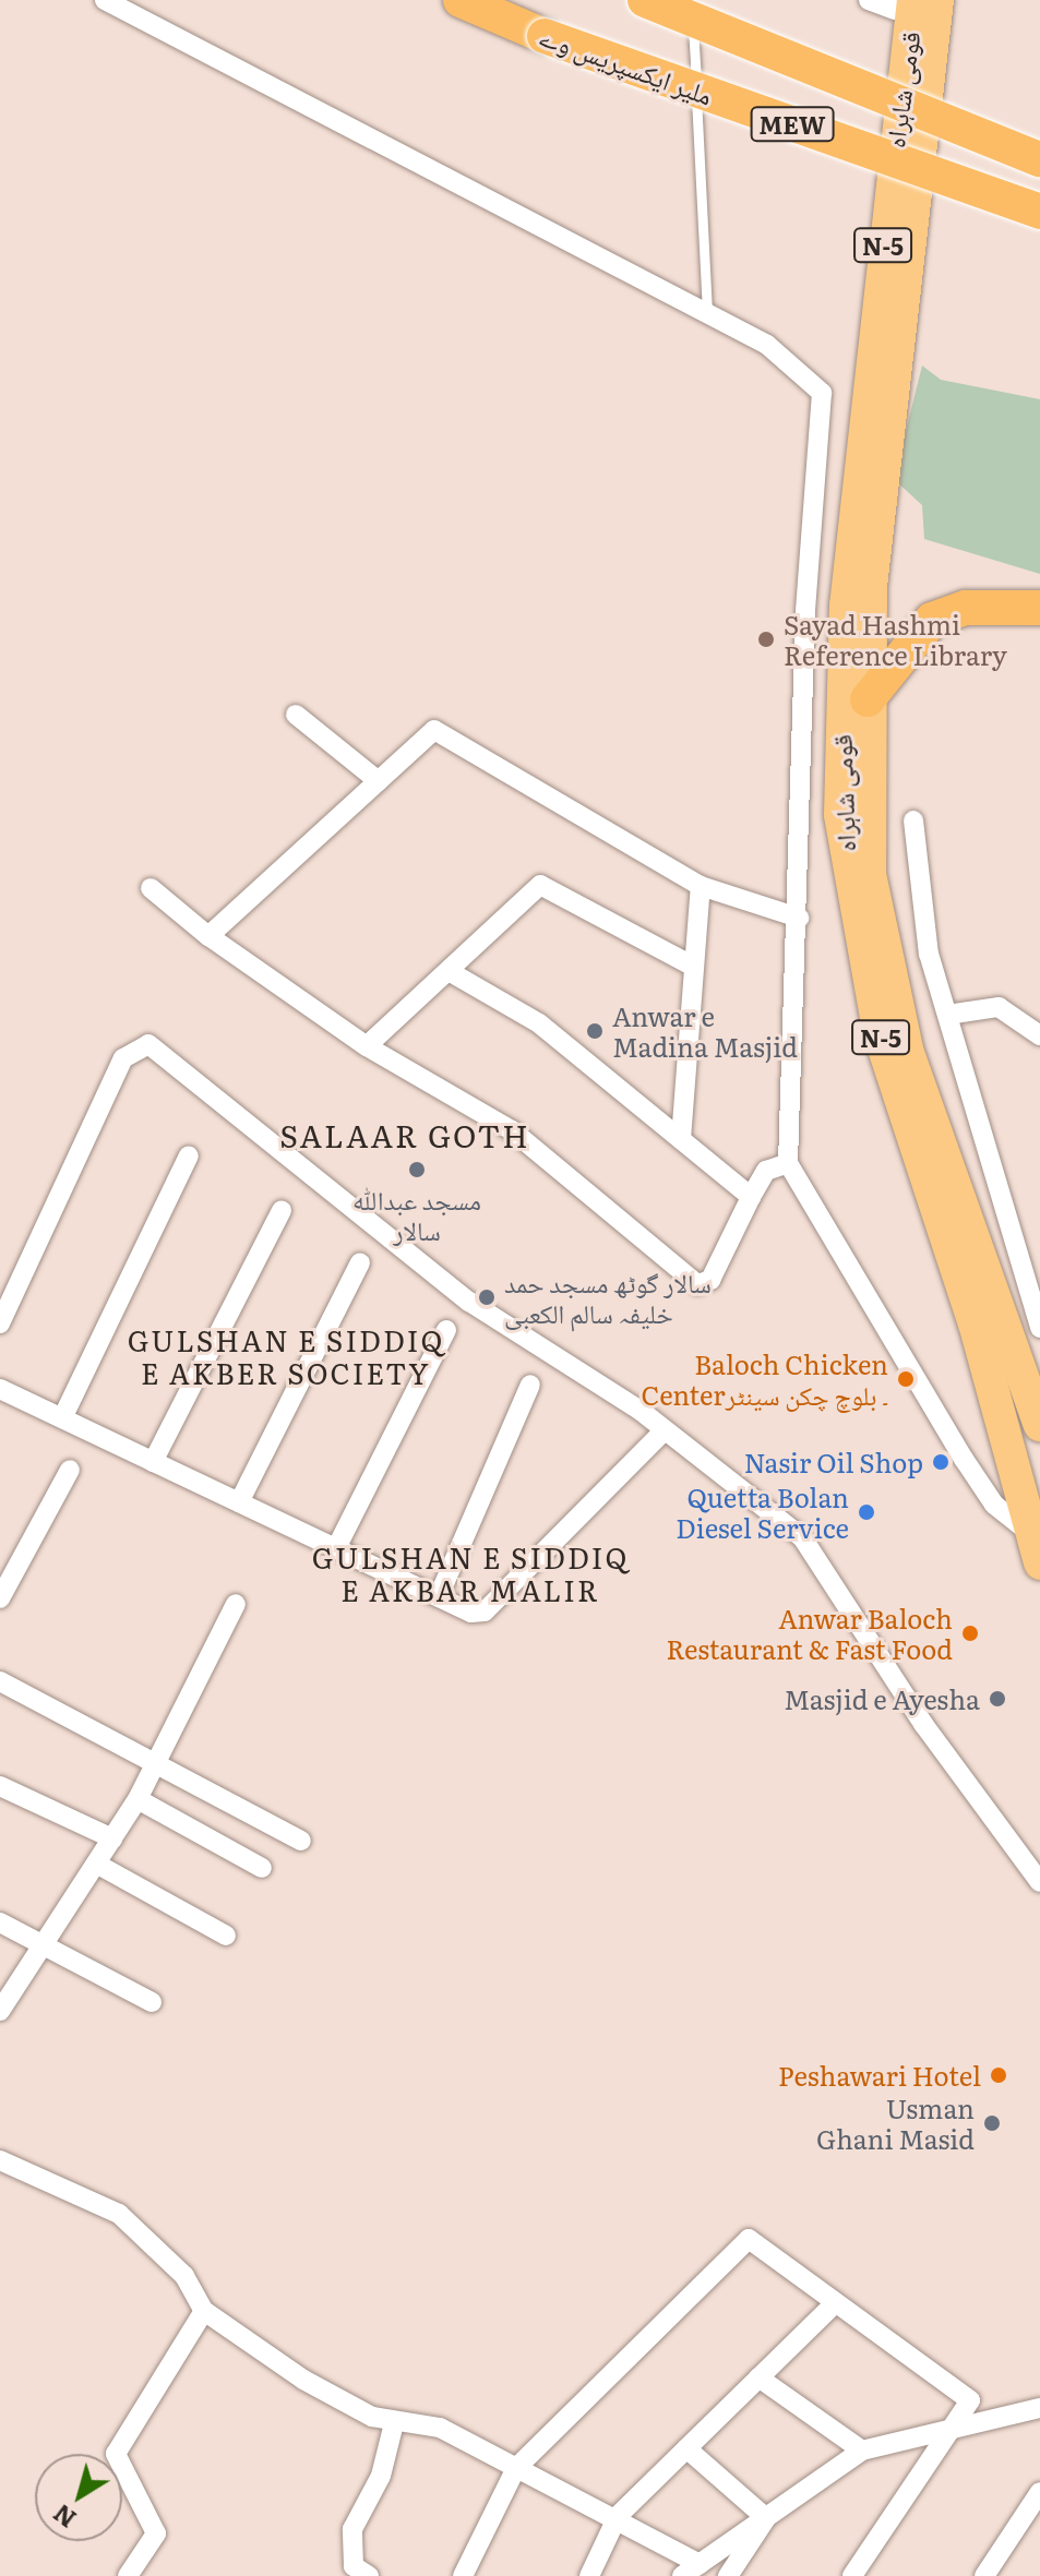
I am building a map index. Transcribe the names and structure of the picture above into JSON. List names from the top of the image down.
{
  "streets": {
    "highway": [
      "ملیر ایکسپریس وے",
      "قومی شاہراہ",
      "MEW",
      "N-5"
    ]
  },
  "districts": ["SALAAR GOTH", "GULSHAN E SIDDIQ E AKBER SOCIETY", "GULSHAN E SIDDIQ E AKBAR MALIR"],
  "places": [
    "Sayad Hashmi Reference Library",
    "Anwar e Madina Masjid",
    "مسجد عبداللّٰہ سالار",
    "سالار گوٹھ مسجد حمد خلیفہ سالم الکعبی",
    "Baloch Chicken Center۔ بلوچ چکن سینٹر",
    "Nasir Oil Shop",
    "Quetta Bolan Diesel Service",
    "Anwar Baloch Restaurant & Fast Food",
    "Masjid e Ayesha",
    "Peshawari Hotel",
    "Usman Ghani Masid"
  ],
  "north": "bottom left"
}
